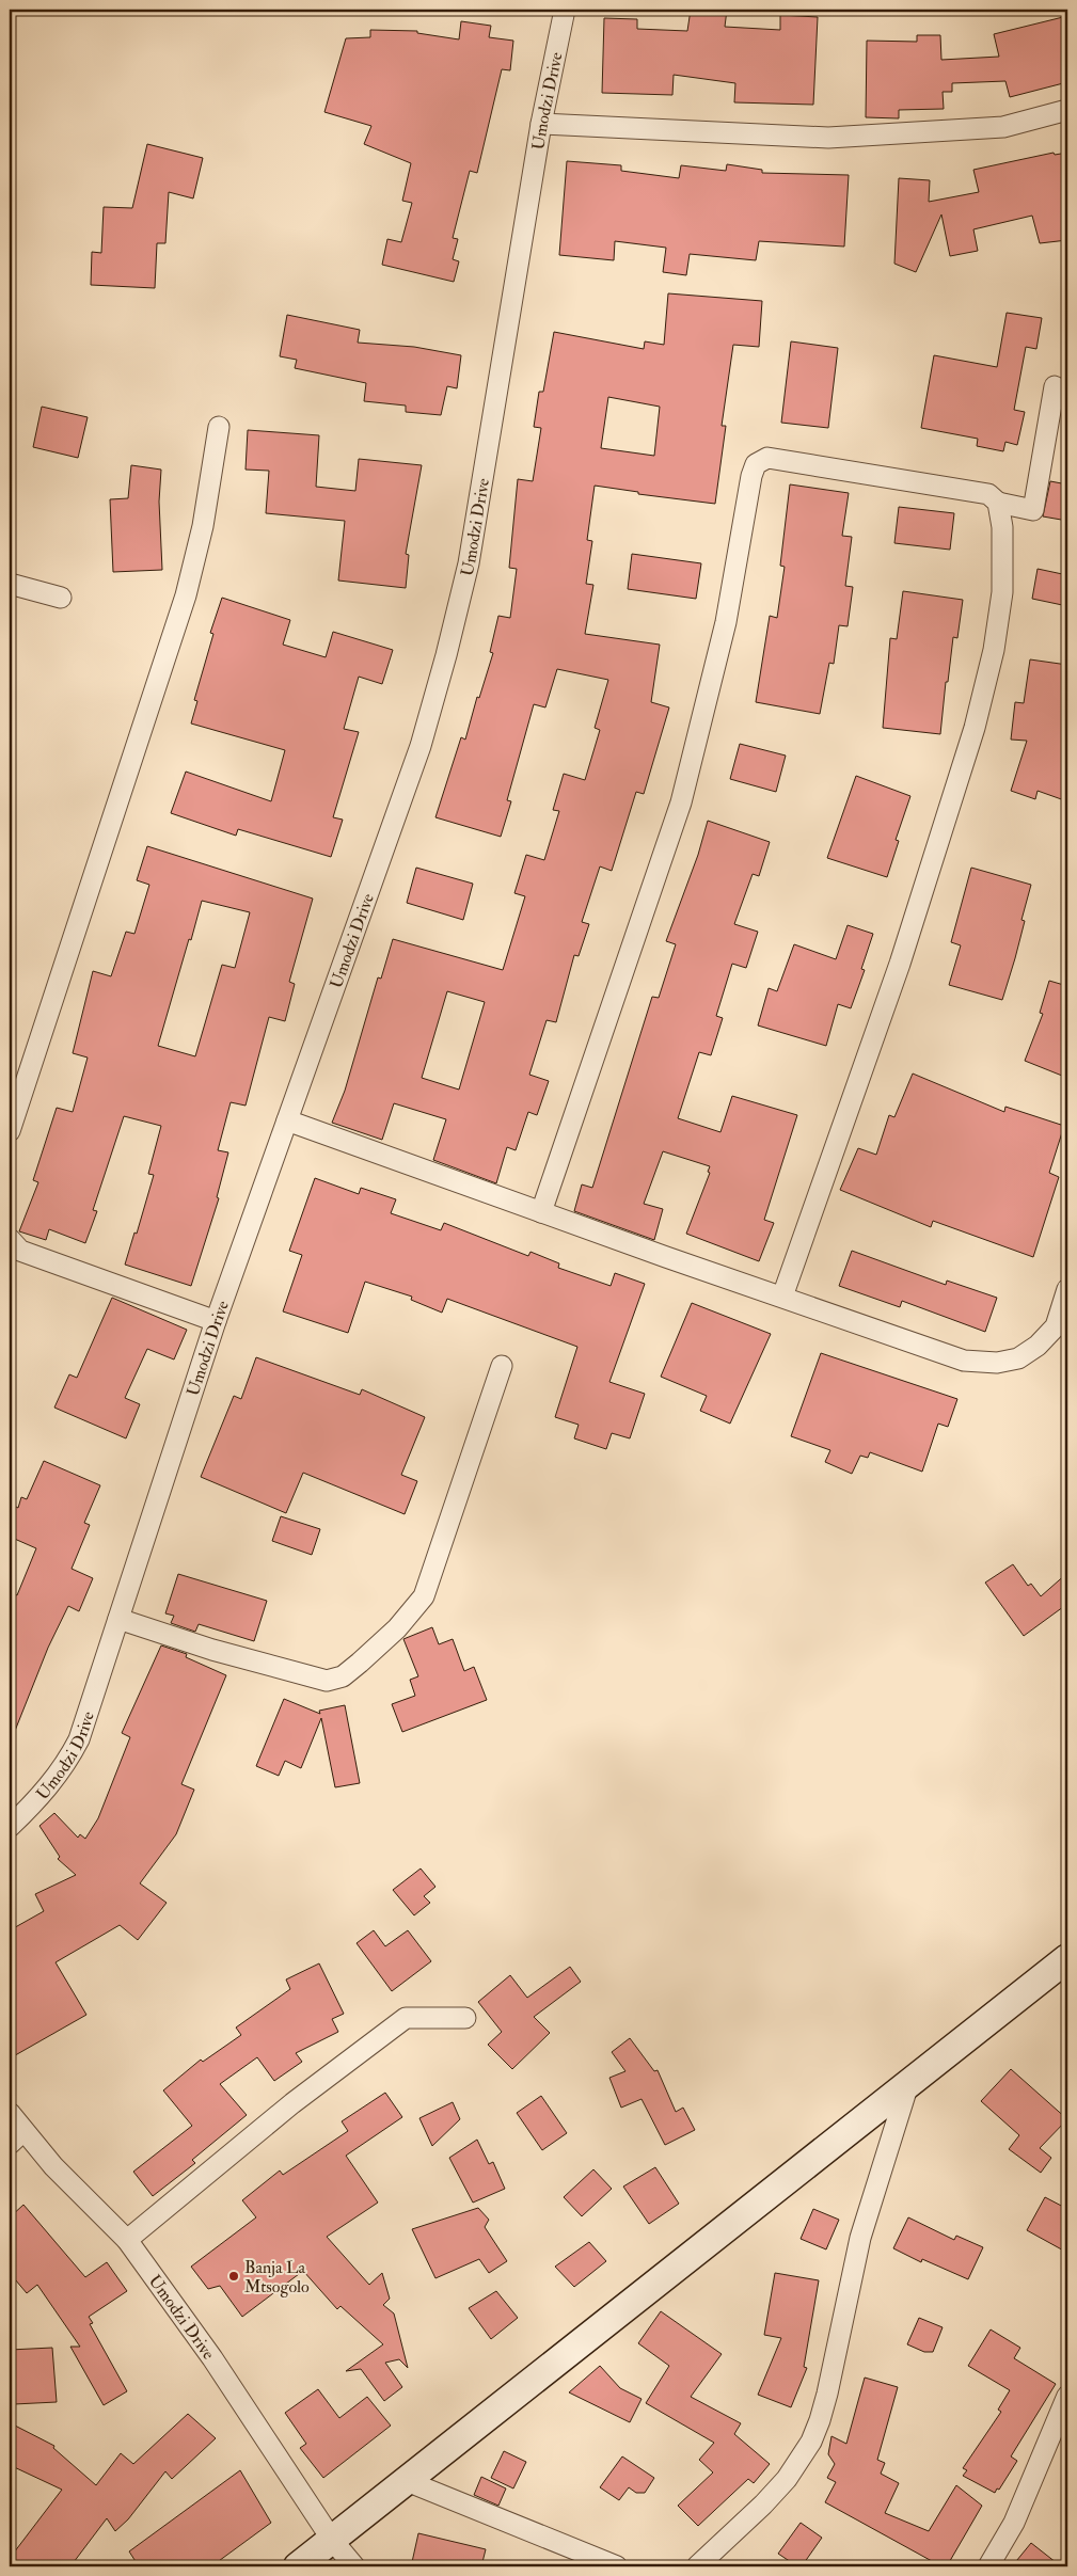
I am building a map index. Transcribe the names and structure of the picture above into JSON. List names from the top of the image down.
{
  "streets": {
    "street": ["Umodzi Drive"]
  },
  "places": ["Banja La Mtsogolo"]
}
